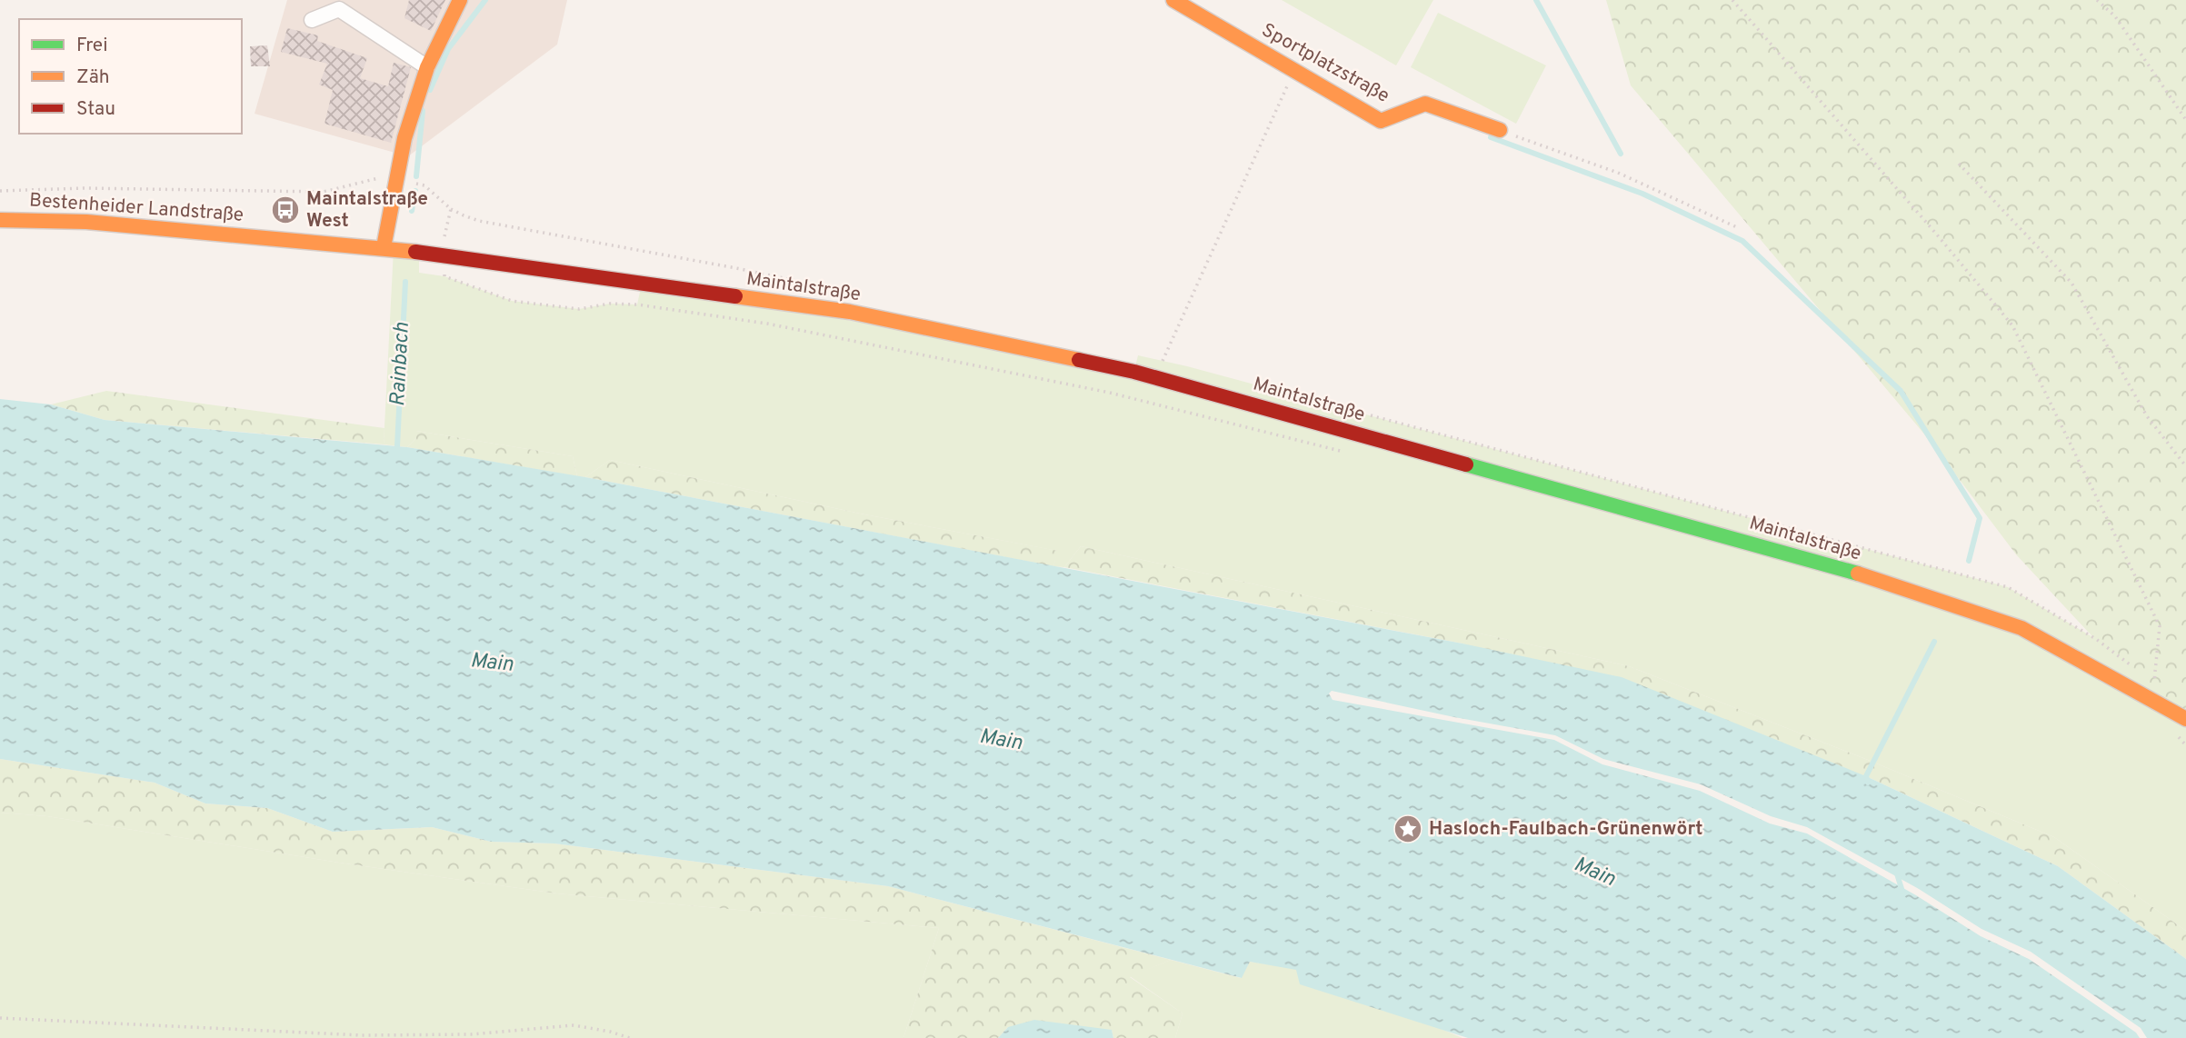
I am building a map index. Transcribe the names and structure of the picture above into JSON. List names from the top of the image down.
{
  "streets": {
    "main road": ["Sportplatzstraße", "Bestenheider Landstraße", "Maintalstraße"]
  },
  "crossings": [
    ["Bestenheider Landstraße", "Maintalstraße"]
  ],
  "water": ["Rainbach", "Main"],
  "places": {
    "bus stop": ["Maintalstraße West"],
    "place": ["Hasloch-Faulbach-Grünenwört"]
  },
  "legend": ["Frei", "Zäh", "Stau"]
}
